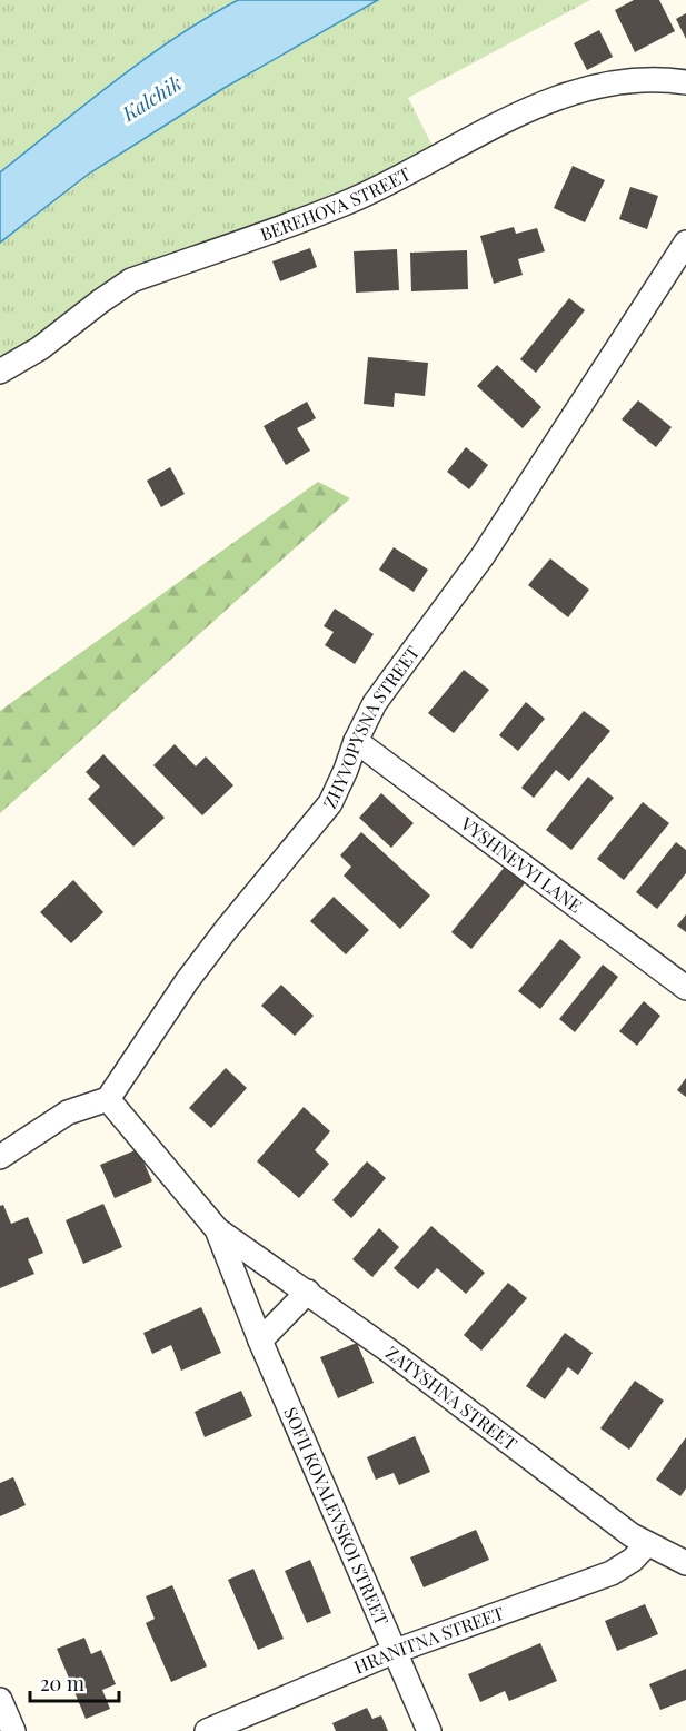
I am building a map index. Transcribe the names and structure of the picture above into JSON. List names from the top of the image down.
{
  "streets": {
    "street": [
      "BEREHOVA STREET",
      "ZHYVOPYSNA STREET",
      "VYSHNEVYI LANE",
      "ZATYSHNA STREET",
      "SOFII KOVALEVSKOI STREET",
      "HRANITNA STREET"
    ]
  },
  "crossings": [
    ["ZHYVOPYSNA STREET", "VYSHNEVYI LANE"],
    ["ZHYVOPYSNA STREET", "SOFII KOVALEVSKOI STREET"],
    ["ZATYSHNA STREET", "SOFII KOVALEVSKOI STREET"],
    ["ZATYSHNA STREET", "HRANITNA STREET"],
    ["SOFII KOVALEVSKOI STREET", "HRANITNA STREET"]
  ],
  "water": ["Kalchik"],
  "scale_bar": "20 m"
}
